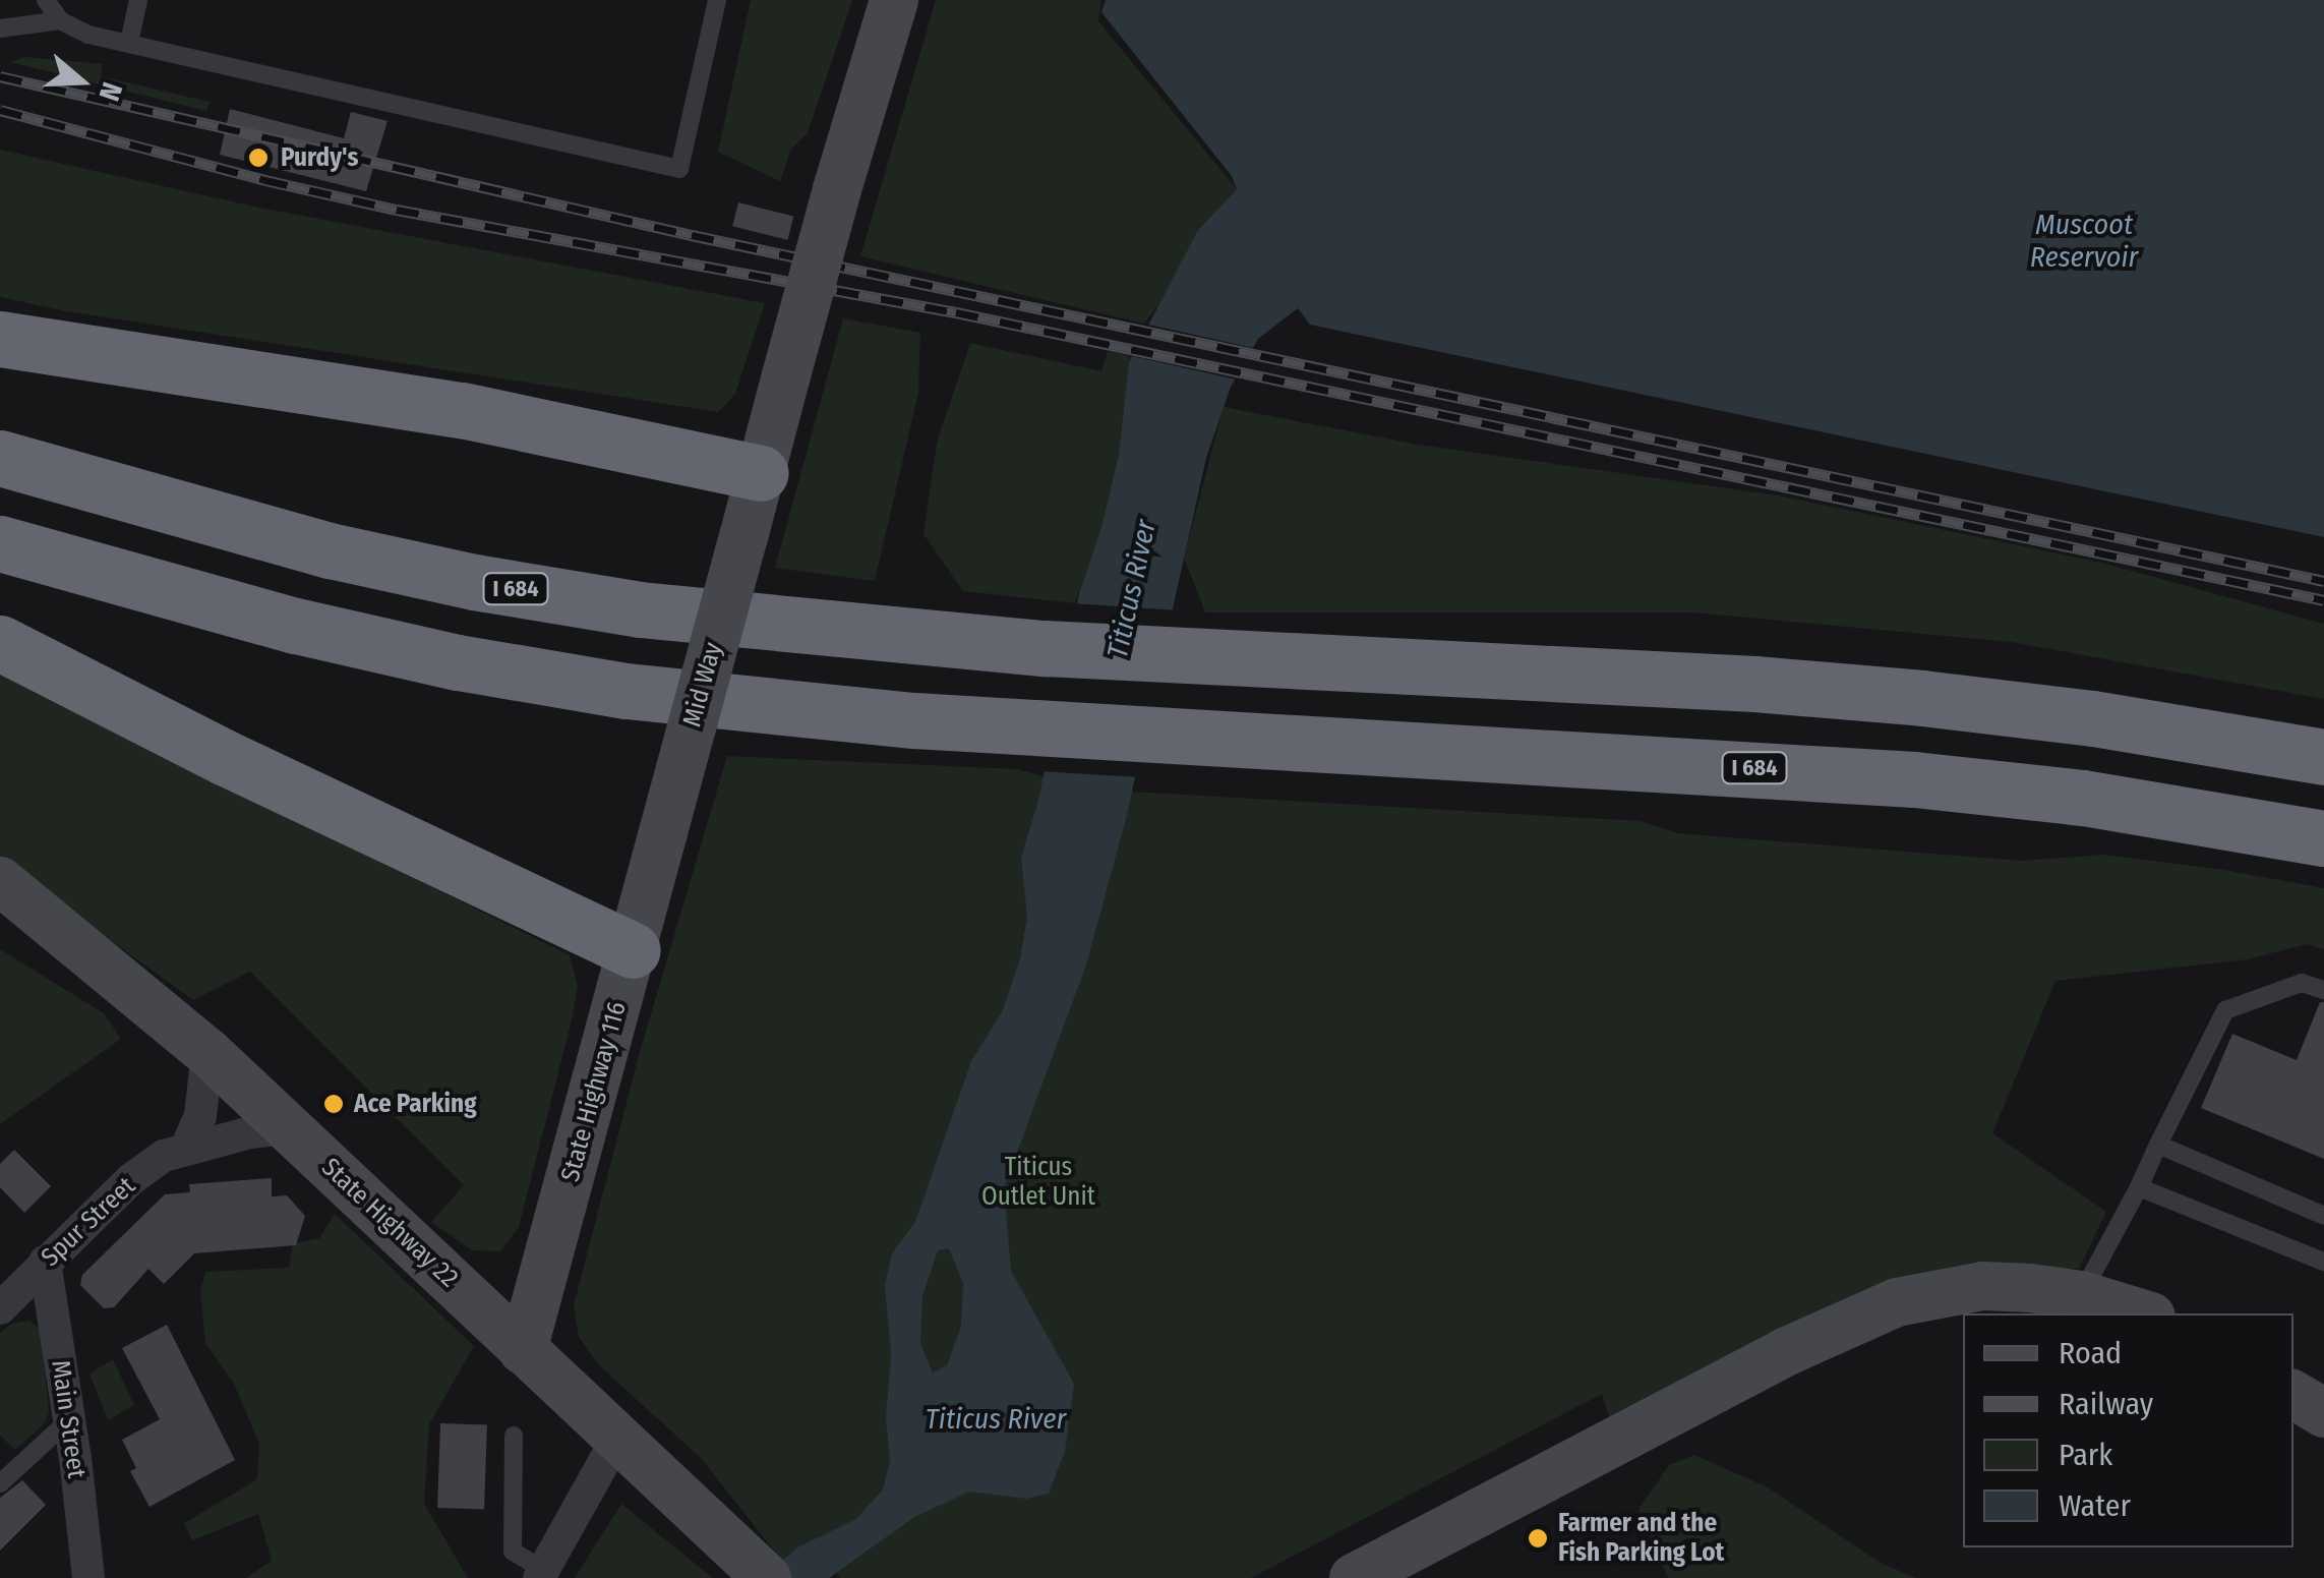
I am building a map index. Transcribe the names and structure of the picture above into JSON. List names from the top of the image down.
{
  "streets": {
    "highway": ["I 684"],
    "main road": ["Mid Way", "State Highway 116", "State Highway 22"],
    "street": ["Spur Street", "Main Street"]
  },
  "crossings": [
    ["Mid Way", "State Highway 116"],
    ["State Highway 116", "State Highway 22"],
    ["Spur Street", "State Highway 22"],
    ["Spur Street", "Main Street"]
  ],
  "water": ["Muscoot Reservoir", "Titicus River"],
  "parks": ["Titicus Outlet Unit"],
  "places": ["Purdy's", "Ace Parking", "Farmer and the Fish Parking Lot"],
  "legend": [
    "Road",
    "Railway",
    "Park",
    "Water"
  ],
  "north": "right"
}
